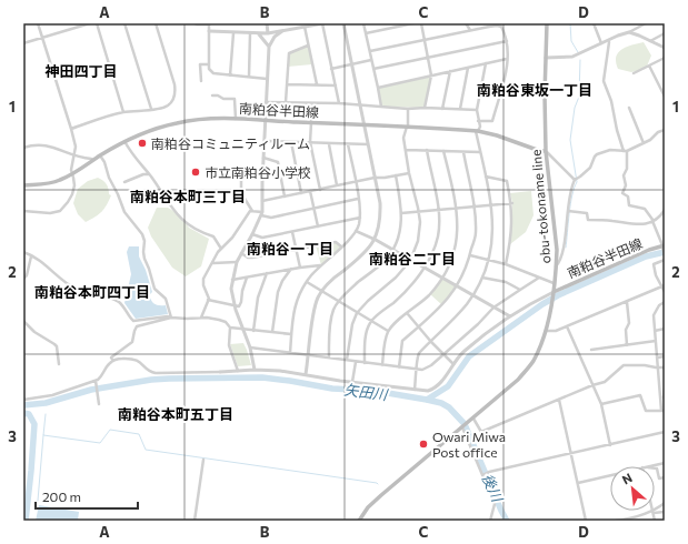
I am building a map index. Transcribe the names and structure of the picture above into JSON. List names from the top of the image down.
{
  "streets": {
    "main road": ["南粕谷半田線", "obu-tokoname line"]
  },
  "crossings": [
    ["南粕谷半田線", "obu-tokoname line"]
  ],
  "districts": [
    "神田四丁目",
    "南粕谷東坂一丁目",
    "南粕谷本町三丁目",
    "南粕谷一丁目",
    "南粕谷二丁目",
    "南粕谷本町四丁目",
    "南粕谷本町五丁目"
  ],
  "water": ["矢田川", "後川"],
  "places": ["南粕谷コミュニティルーム", "市立南粕谷小学校", "Owari Miwa Post office"],
  "scale_bar": "200 m",
  "north": "top left",
  "grid": {
    "columns": [
      "A",
      "B",
      "C",
      "D"
    ],
    "rows": ["1", "2", "3"]
  }
}
